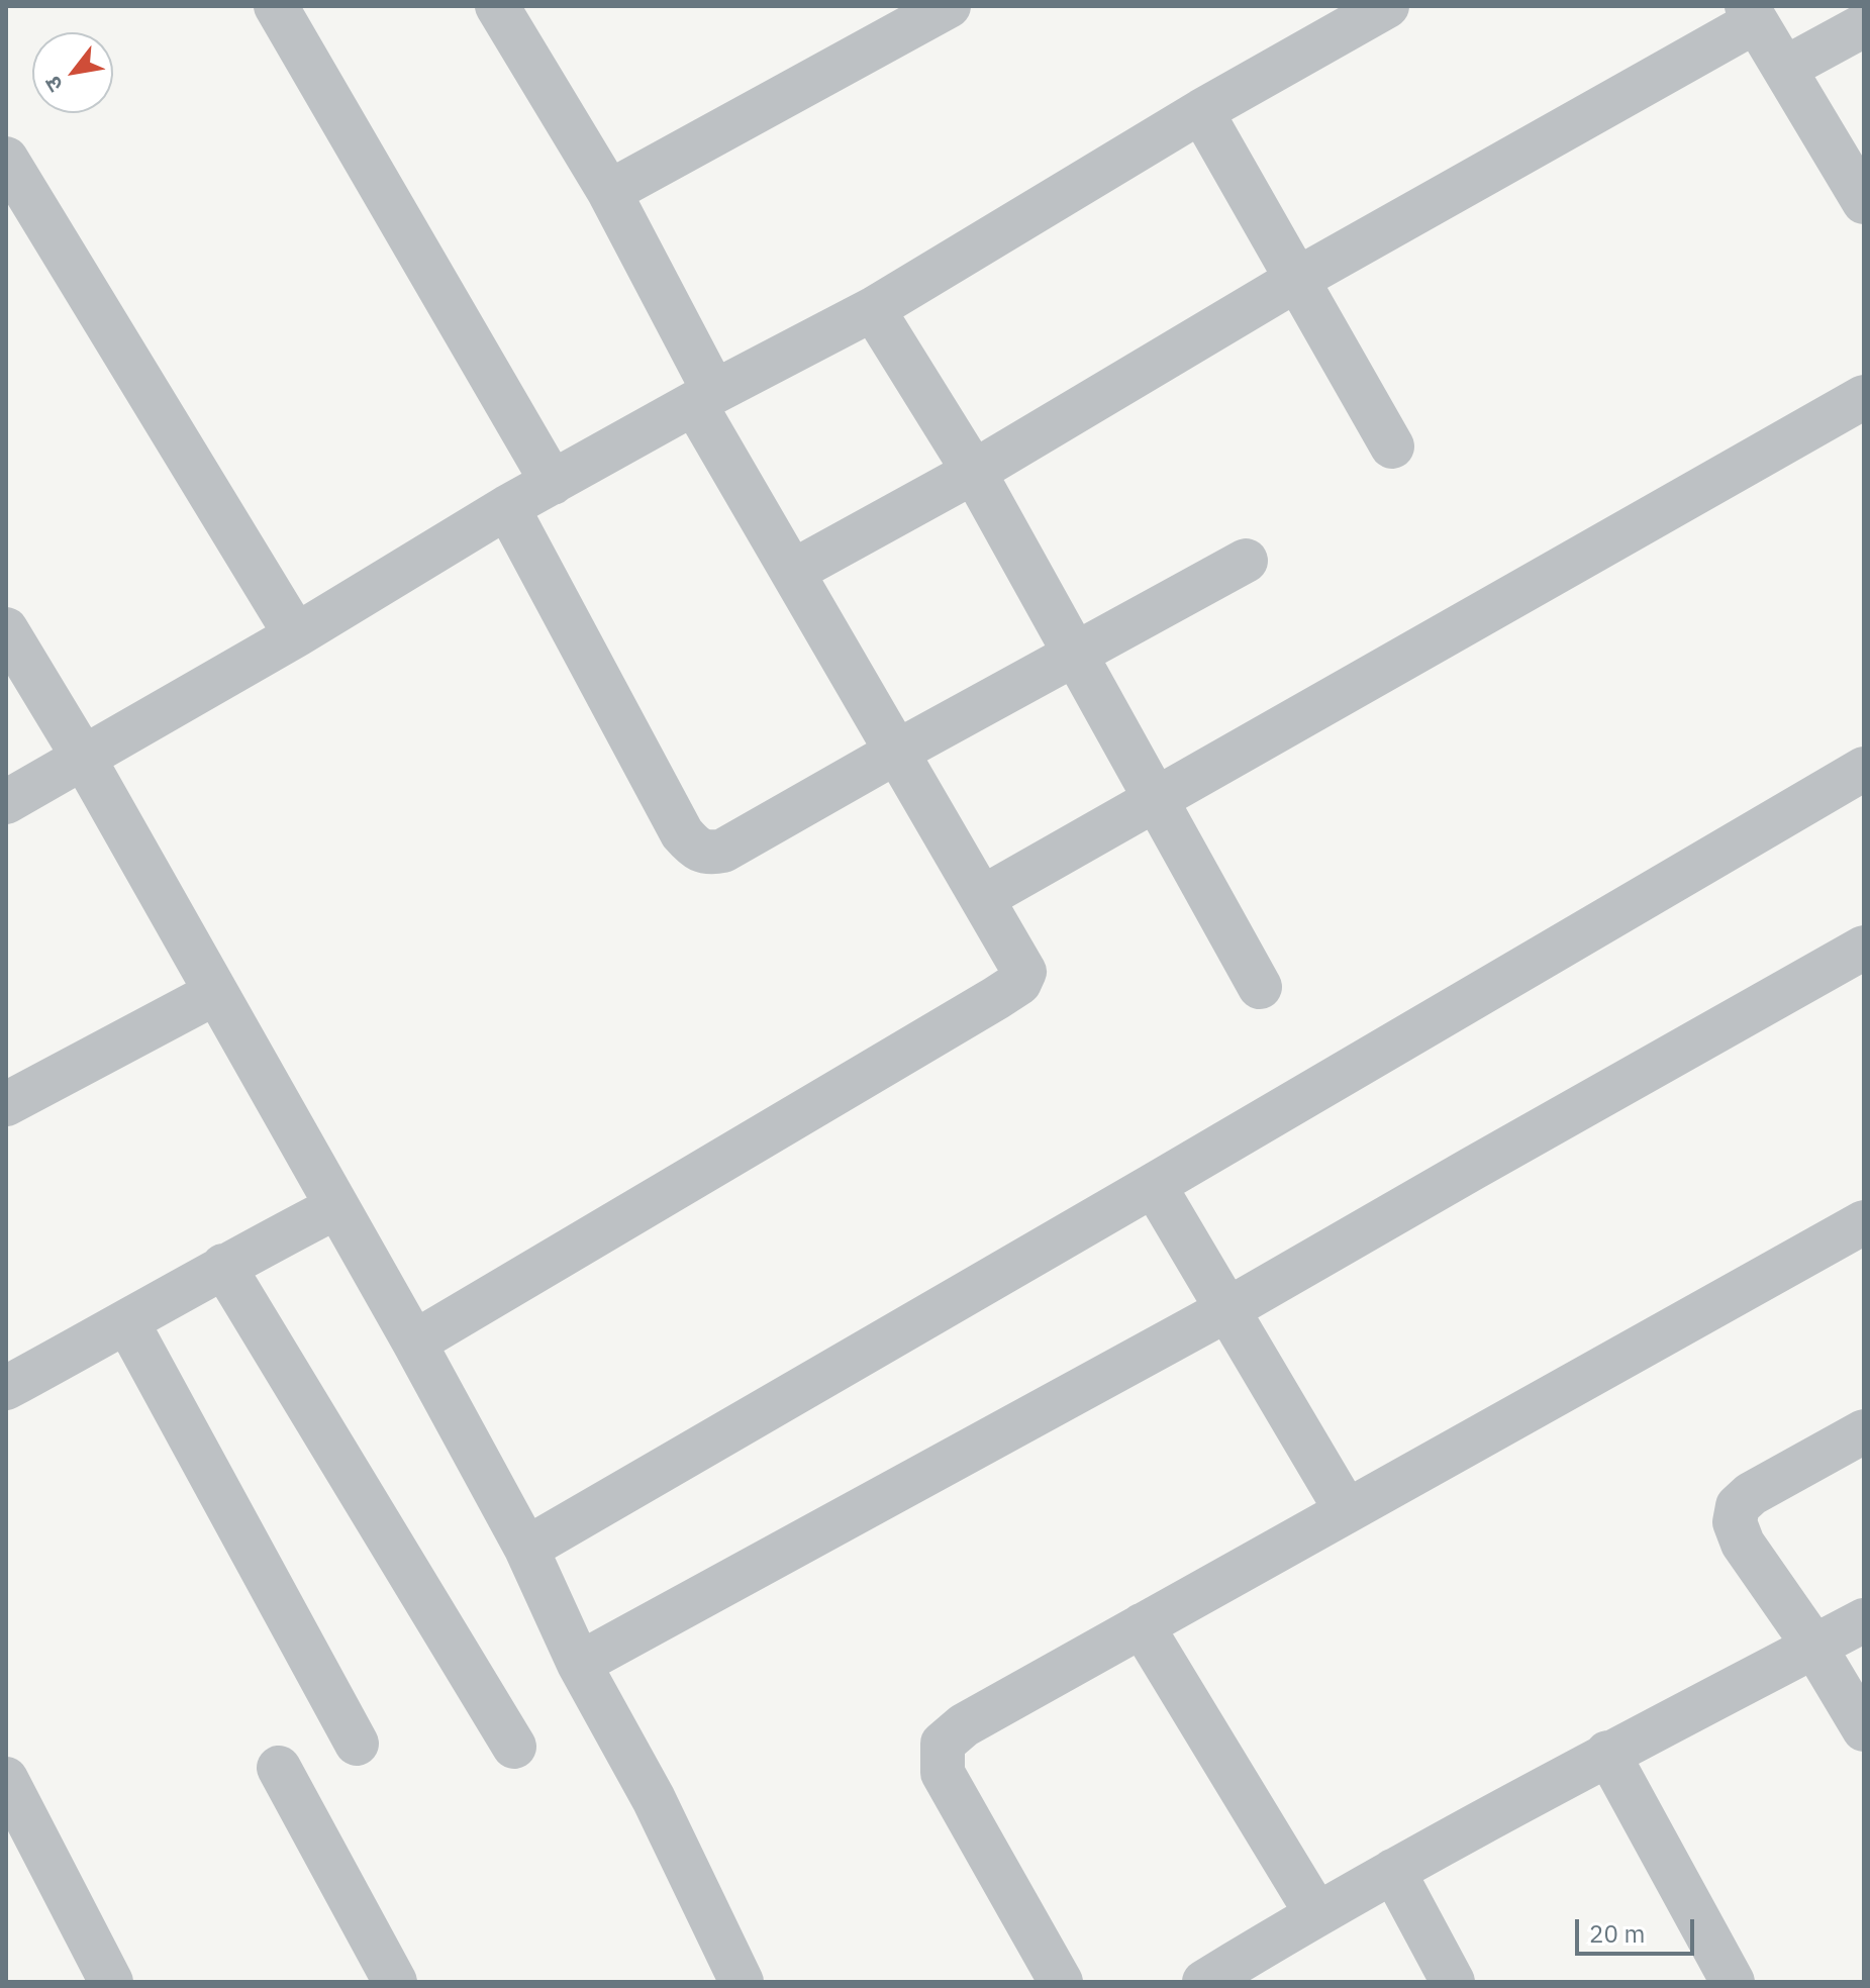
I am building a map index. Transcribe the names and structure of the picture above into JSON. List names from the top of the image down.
{
  "scale_bar": "20 m",
  "north": "bottom left"
}
